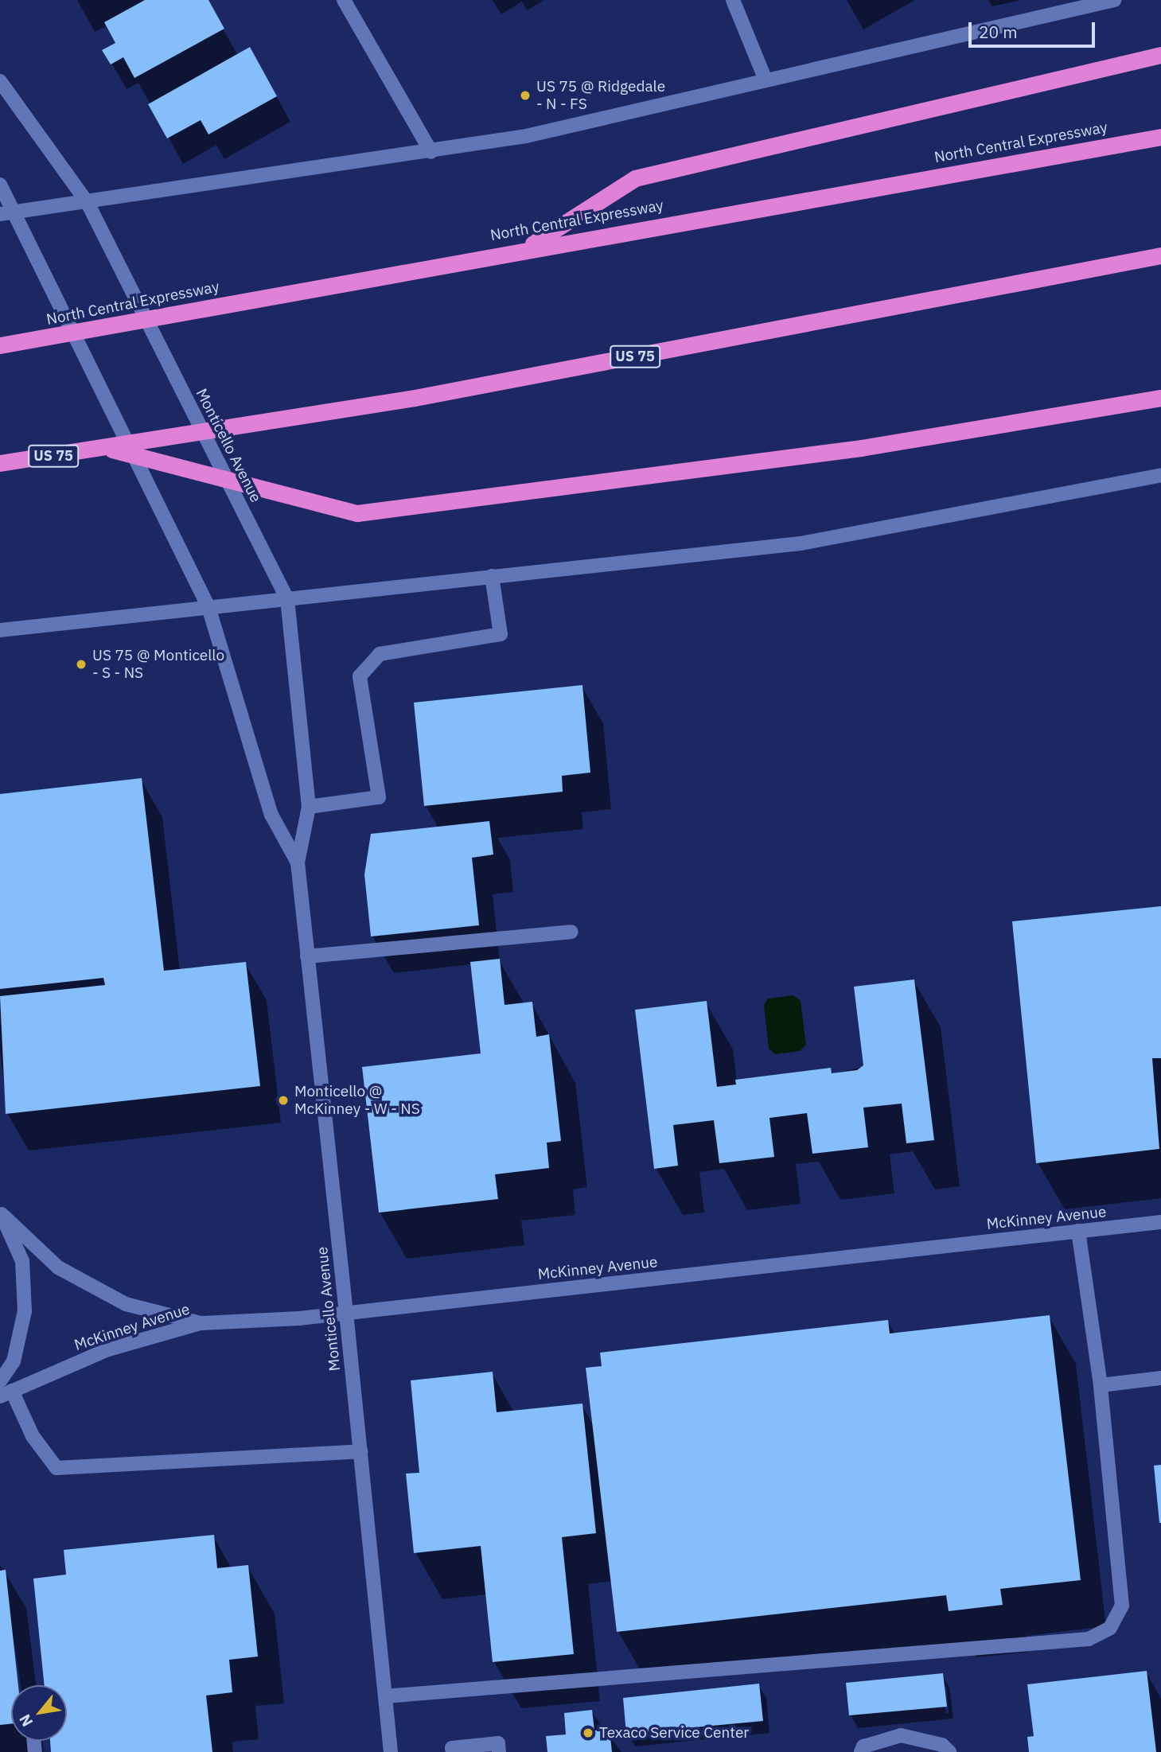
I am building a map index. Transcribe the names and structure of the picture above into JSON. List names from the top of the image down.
{
  "streets": {
    "highway": ["North Central Expressway", "US 75"],
    "street": ["Monticello Avenue", "McKinney Avenue"]
  },
  "crossings": [
    ["Monticello Avenue", "McKinney Avenue"]
  ],
  "places": [
    "US 75 @ Ridgedale - N - FS",
    "US 75 @ Monticello - S - NS",
    "Monticello @ McKinney - W - NS",
    "Texaco Service Center"
  ],
  "scale_bar": "20 m",
  "north": "bottom left"
}
